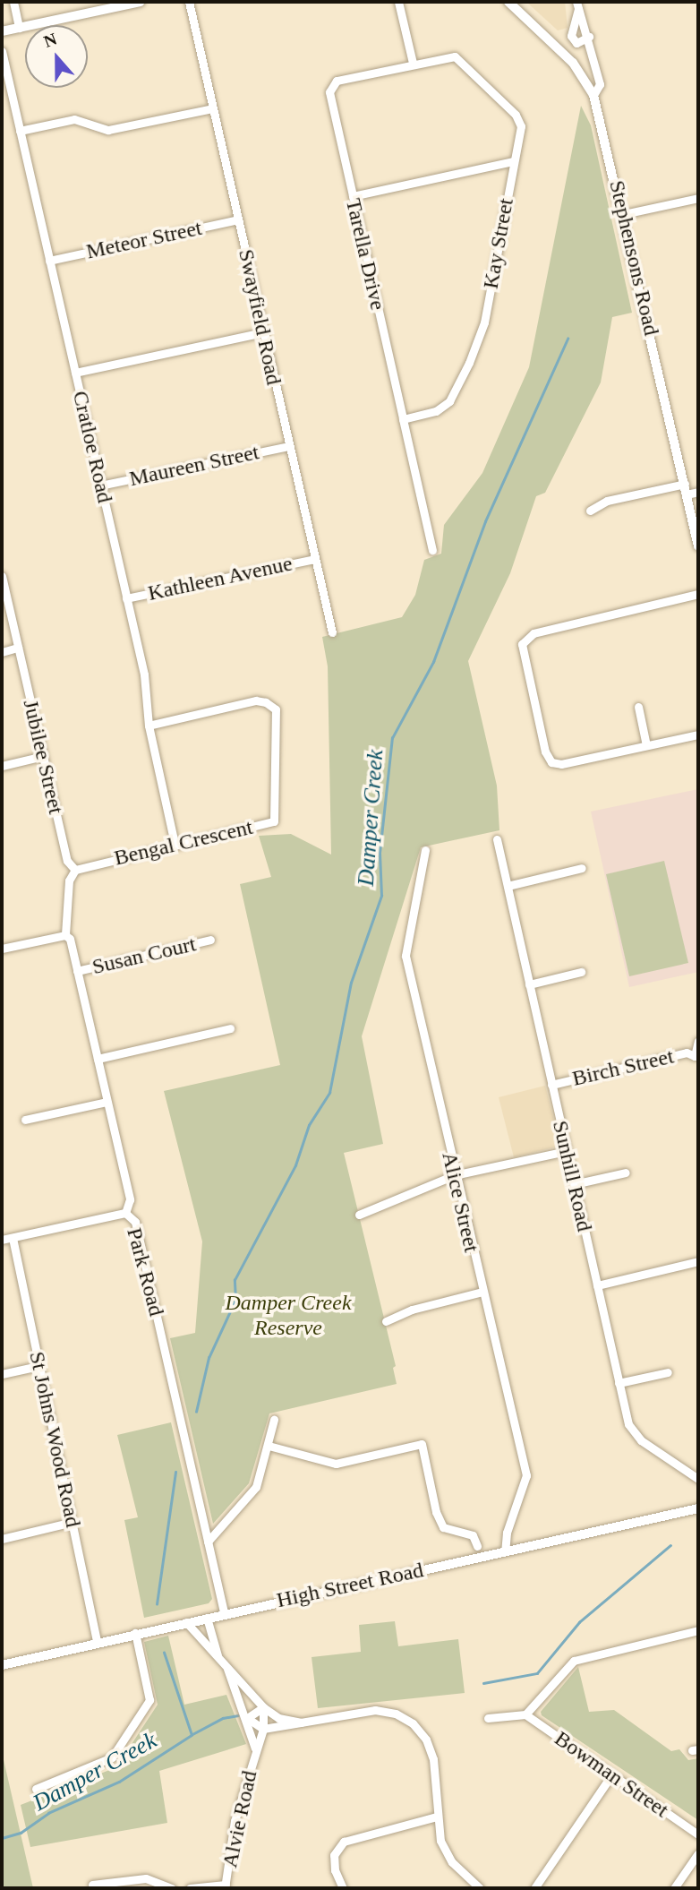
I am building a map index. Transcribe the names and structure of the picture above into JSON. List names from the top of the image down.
{
  "streets": {
    "main road": ["Stephensons Road", "High Street Road"],
    "street": [
      "Meteor Street",
      "Kay Street",
      "Tarella Drive",
      "Swayfield Road",
      "Cratloe Road",
      "Maureen Street",
      "Kathleen Avenue",
      "Jubilee Street",
      "Bengal Crescent",
      "Susan Court",
      "Birch Street",
      "Sunhill Road",
      "Alice Street",
      "Park Road",
      "St Johns Wood Road",
      "Bowman Street",
      "Alvie Road"
    ]
  },
  "crossings": [
    ["Meteor Street", "Swayfield Road"],
    ["Meteor Street", "Cratloe Road"],
    ["Kay Street", "Tarella Drive"],
    ["Swayfield Road", "Maureen Street"],
    ["Swayfield Road", "Kathleen Avenue"],
    ["Cratloe Road", "Maureen Street"],
    ["Cratloe Road", "Kathleen Avenue"],
    ["Cratloe Road", "Bengal Crescent"],
    ["Jubilee Street", "Bengal Crescent"],
    ["Susan Court", "Park Road"],
    ["Birch Street", "Sunhill Road"],
    ["Alice Street", "High Street Road"],
    ["Park Road", "High Street Road"],
    ["St Johns Wood Road", "High Street Road"],
    ["High Street Road", "Alvie Road"]
  ],
  "water": ["Damper Creek"],
  "parks": ["Damper Creek Reserve"],
  "north": "top"
}
